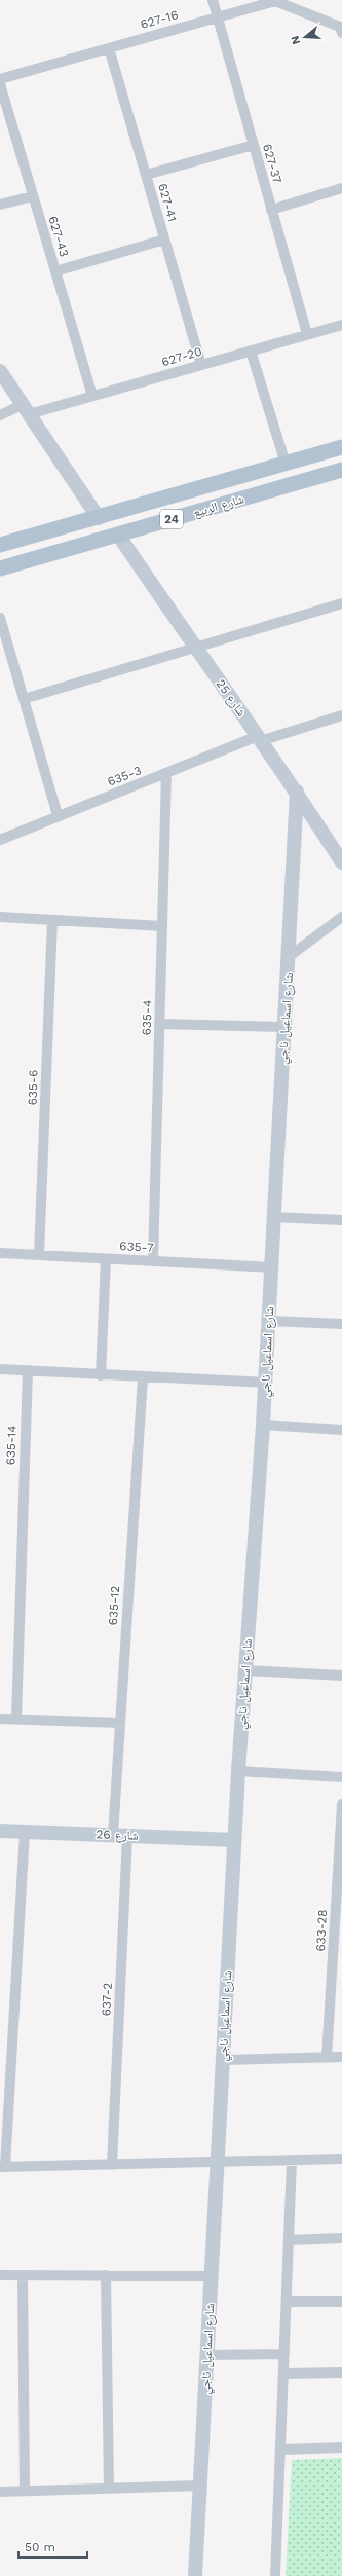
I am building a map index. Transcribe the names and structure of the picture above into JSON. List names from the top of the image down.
{
  "streets": {
    "main road": ["شارع الربيع", "24"],
    "street": [
      "627-16",
      "627-37",
      "627-41",
      "627-43",
      "627-20",
      "شارع 25",
      "635-3",
      "635-4",
      "شارع اسماعيل ناجي",
      "635-6",
      "635-7",
      "635-14",
      "635-12",
      "شارع 26",
      "633-28",
      "637-2"
    ]
  },
  "crossings": [
    ["627-16", "627-37"],
    ["627-16", "627-41"],
    ["627-37", "627-20"],
    ["627-41", "627-20"],
    ["627-43", "627-20"],
    ["شارع الربيع", "شارع 25"],
    ["شارع 25", "635-3"],
    ["شارع 25", "شارع اسماعيل ناجي"],
    ["635-3", "635-4"],
    ["635-4", "635-7"],
    ["شارع اسماعيل ناجي", "635-7"],
    ["شارع اسماعيل ناجي", "شارع 26"],
    ["635-6", "635-7"],
    ["635-12", "شارع 26"],
    ["635-12", "637-2"],
    ["شارع 26", "637-2"]
  ],
  "scale_bar": "50 m",
  "north": "left"
}
